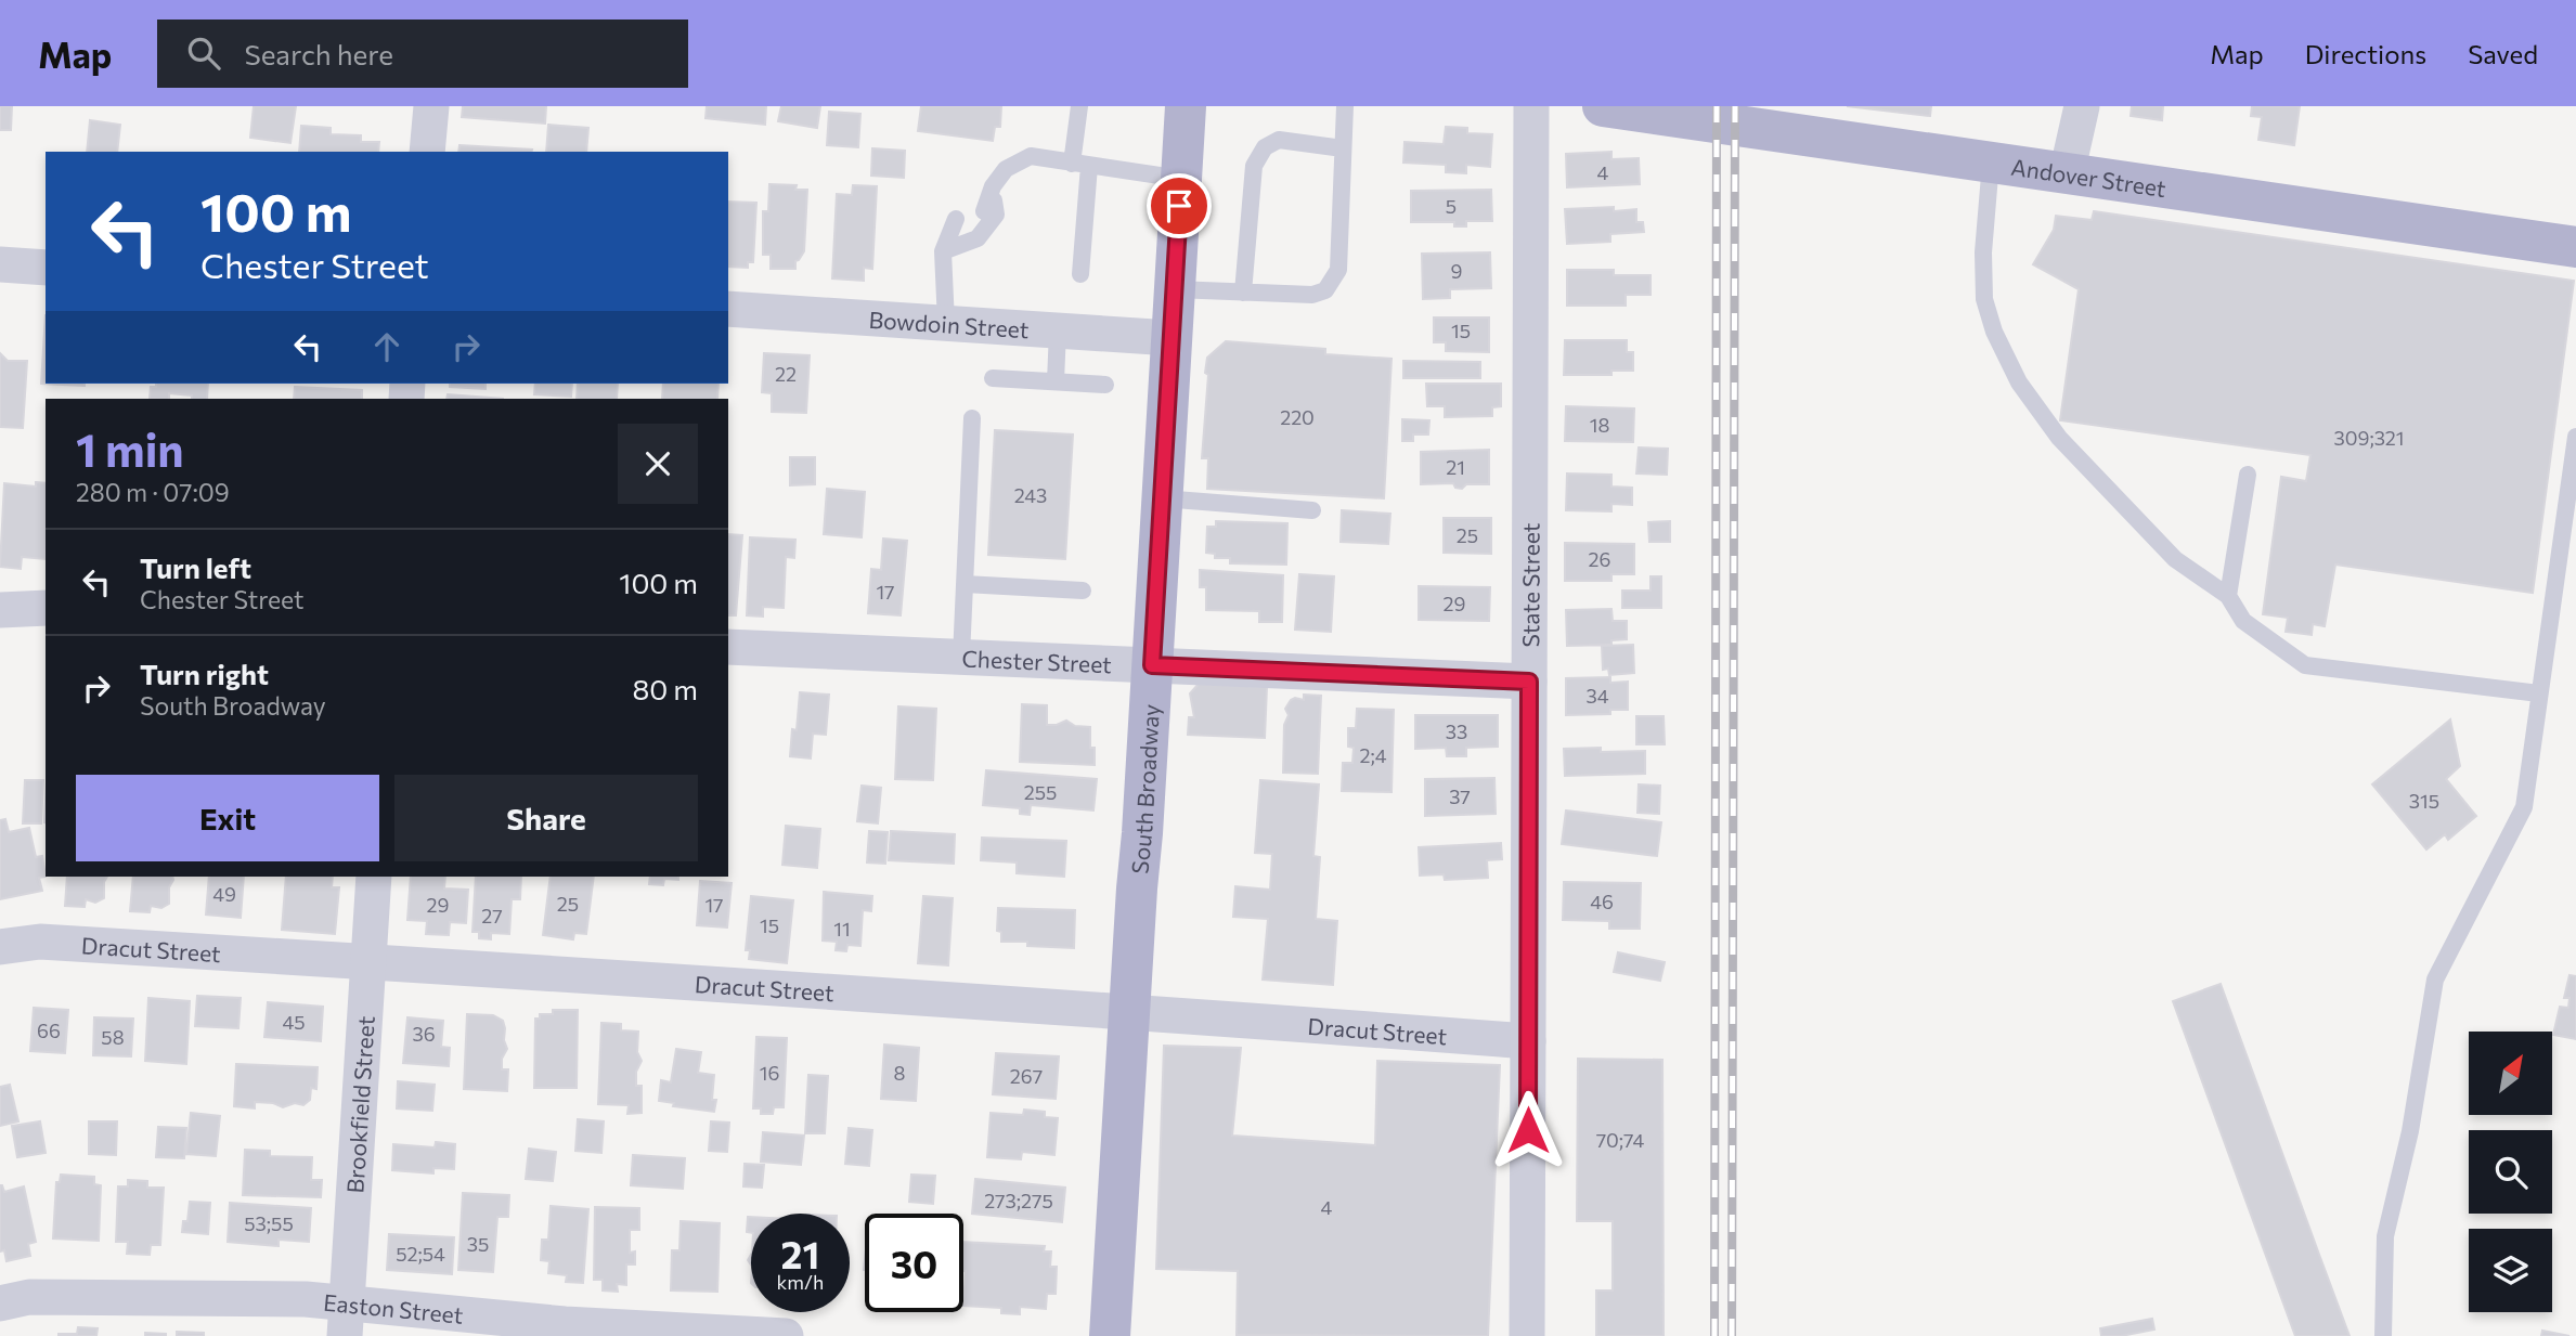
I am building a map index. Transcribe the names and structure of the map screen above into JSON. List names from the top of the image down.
{
  "streets": {
    "main road": ["Andover Street", "South Broadway"],
    "street": [
      "Bowdoin Street",
      "State Street",
      "Chester Street",
      "Dracut Street",
      "Brookfield Street",
      "Easton Street"
    ]
  },
  "crossings": [
    ["Bowdoin Street", "South Broadway"],
    ["State Street", "Chester Street"],
    ["State Street", "Dracut Street"],
    ["Chester Street", "South Broadway"],
    ["South Broadway", "Dracut Street"],
    ["Dracut Street", "Brookfield Street"],
    ["Brookfield Street", "Easton Street"]
  ],
  "house_numbers": [
    "4",
    "5",
    "9",
    "15",
    "22",
    "220",
    "18",
    "309;321",
    "21",
    "243",
    "25",
    "26",
    "17",
    "29",
    "34",
    "33",
    "2;4",
    "255",
    "37",
    "315",
    "49",
    "46",
    "25",
    "29",
    "17",
    "27",
    "15",
    "11",
    "45",
    "66",
    "36",
    "58",
    "16",
    "8",
    "267",
    "70;74",
    "273;275",
    "4",
    "53;55",
    "35",
    "52;54"
  ],
  "north": "top right",
  "page": {
    "header": "Map",
    "search": "Search here",
    "nav": ["Map", "Directions", "Saved"],
    "turn": ["100 m", "Chester Street"],
    "heading": ["1 min", "280 m · 07:09"],
    "list": [
      {
        "name": "Turn left",
        "note": "Chester Street",
        "value": "100 m"
      },
      {
        "name": "Turn right",
        "note": "South Broadway",
        "value": "80 m"
      }
    ],
    "buttons": ["Exit", "Share"],
    "speed": "21 km/h",
    "limit": "30"
  }
}
